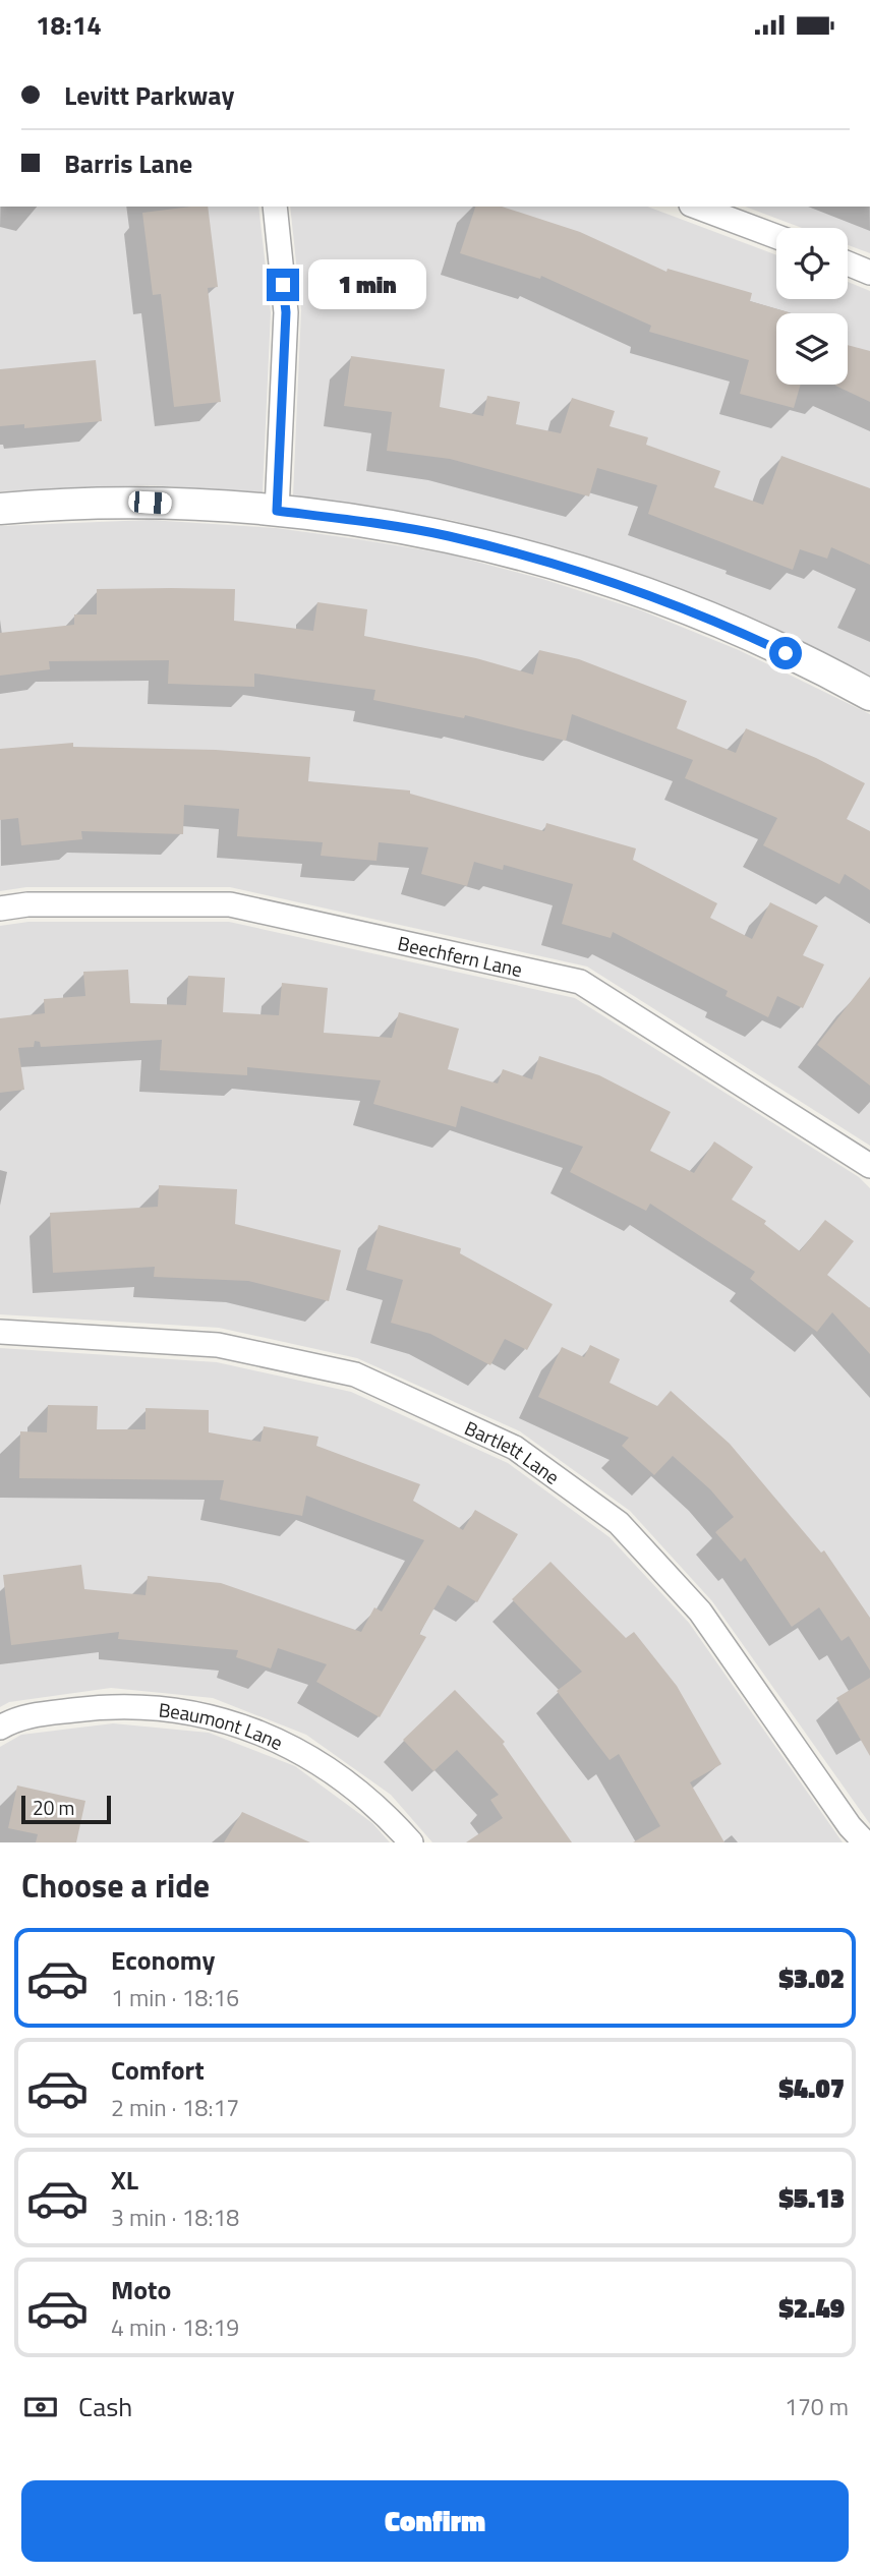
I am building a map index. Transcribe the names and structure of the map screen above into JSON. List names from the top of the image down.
{
  "streets": {
    "street": ["Beechfern Lane", "Bartlett Lane", "Beaumont Lane"]
  },
  "scale_bar": "20 m",
  "page": {
    "status": "18:14",
    "banner": ["Levitt Parkway", "Barris Lane"],
    "bubble": "1 min",
    "scale": "20 m",
    "heading": "Choose a ride",
    "list": [
      {
        "name": "Economy",
        "note": "1 min · 18:16",
        "value": "$3.02"
      },
      {
        "name": "Comfort",
        "note": "2 min · 18:17",
        "value": "$4.07"
      },
      {
        "name": "XL",
        "note": "3 min · 18:18",
        "value": "$5.13"
      },
      {
        "name": "Moto",
        "note": "4 min · 18:19",
        "value": "$2.49"
      }
    ],
    "pay": ["Cash", "170 m"],
    "buttons": "Confirm"
  }
}
